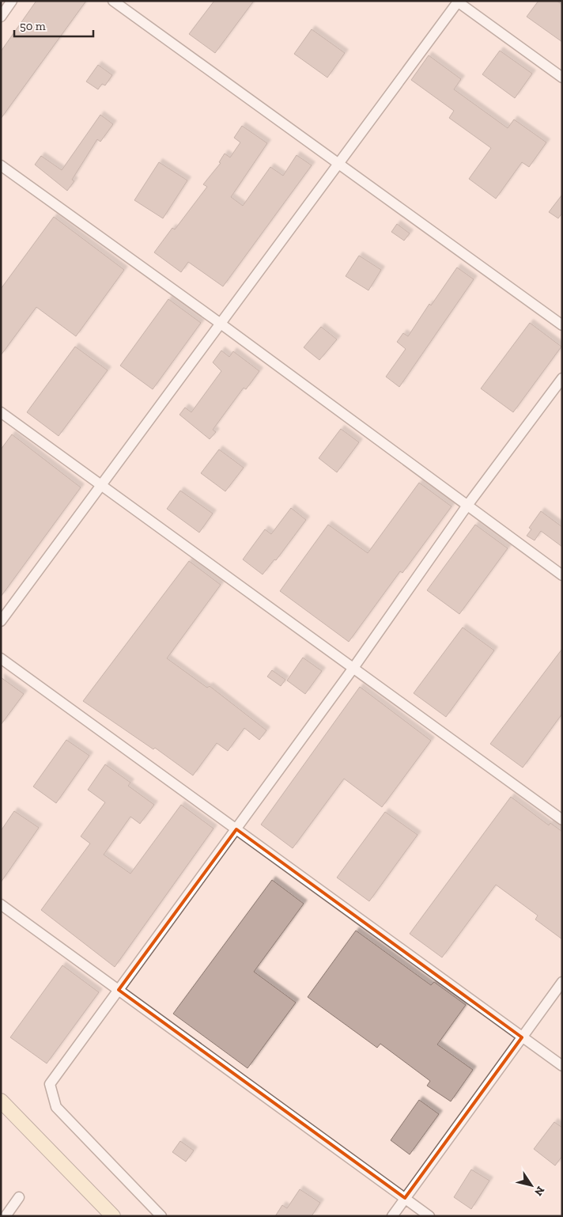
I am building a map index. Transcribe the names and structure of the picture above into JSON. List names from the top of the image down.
{
  "scale_bar": "50 m",
  "north": "bottom right"
}
